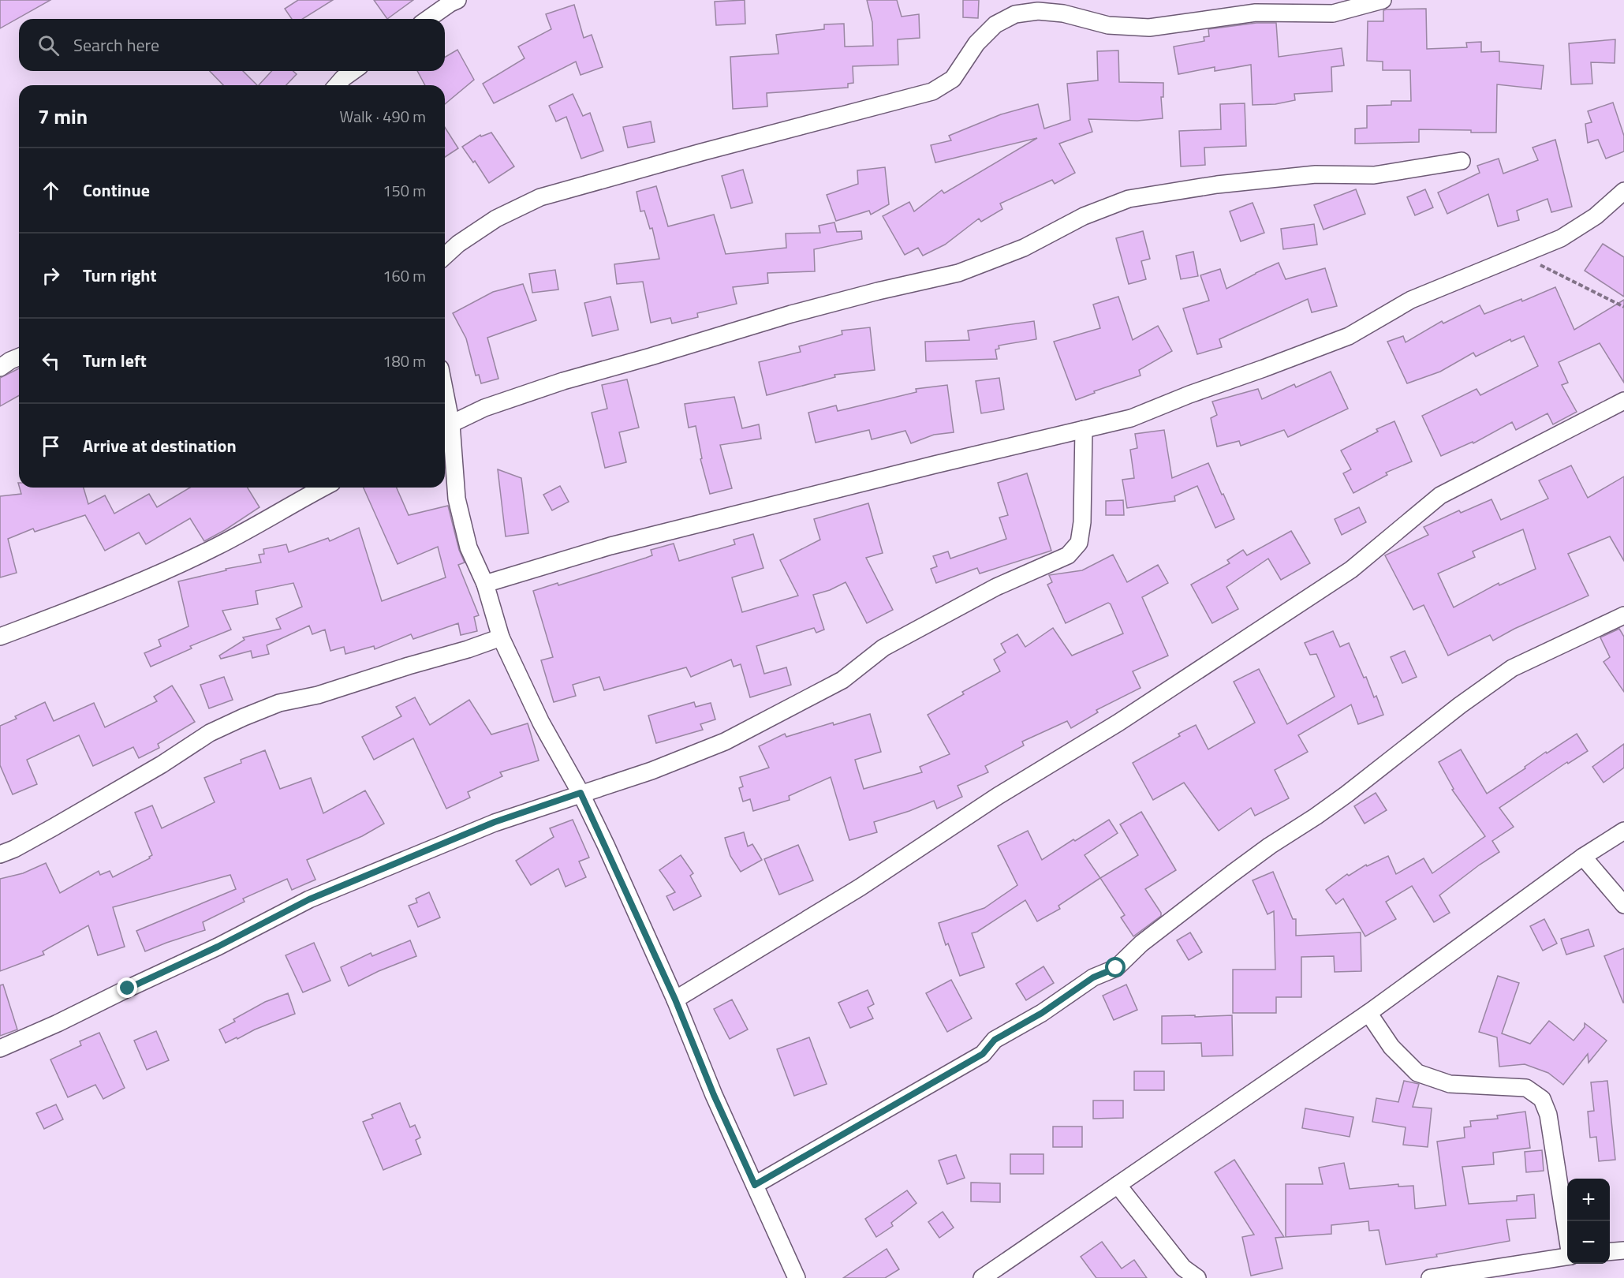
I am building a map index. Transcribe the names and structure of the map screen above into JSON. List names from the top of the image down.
{
  "page": {
    "search": "Search here",
    "heading": ["7 min", "Walk · 490 m"],
    "list": [
      ["Continue", "150 m"],
      ["Turn right", "160 m"],
      ["Turn left", "180 m"],
      "Arrive at destination"
    ],
    "map_buttons": ["+", "−"]
  }
}
